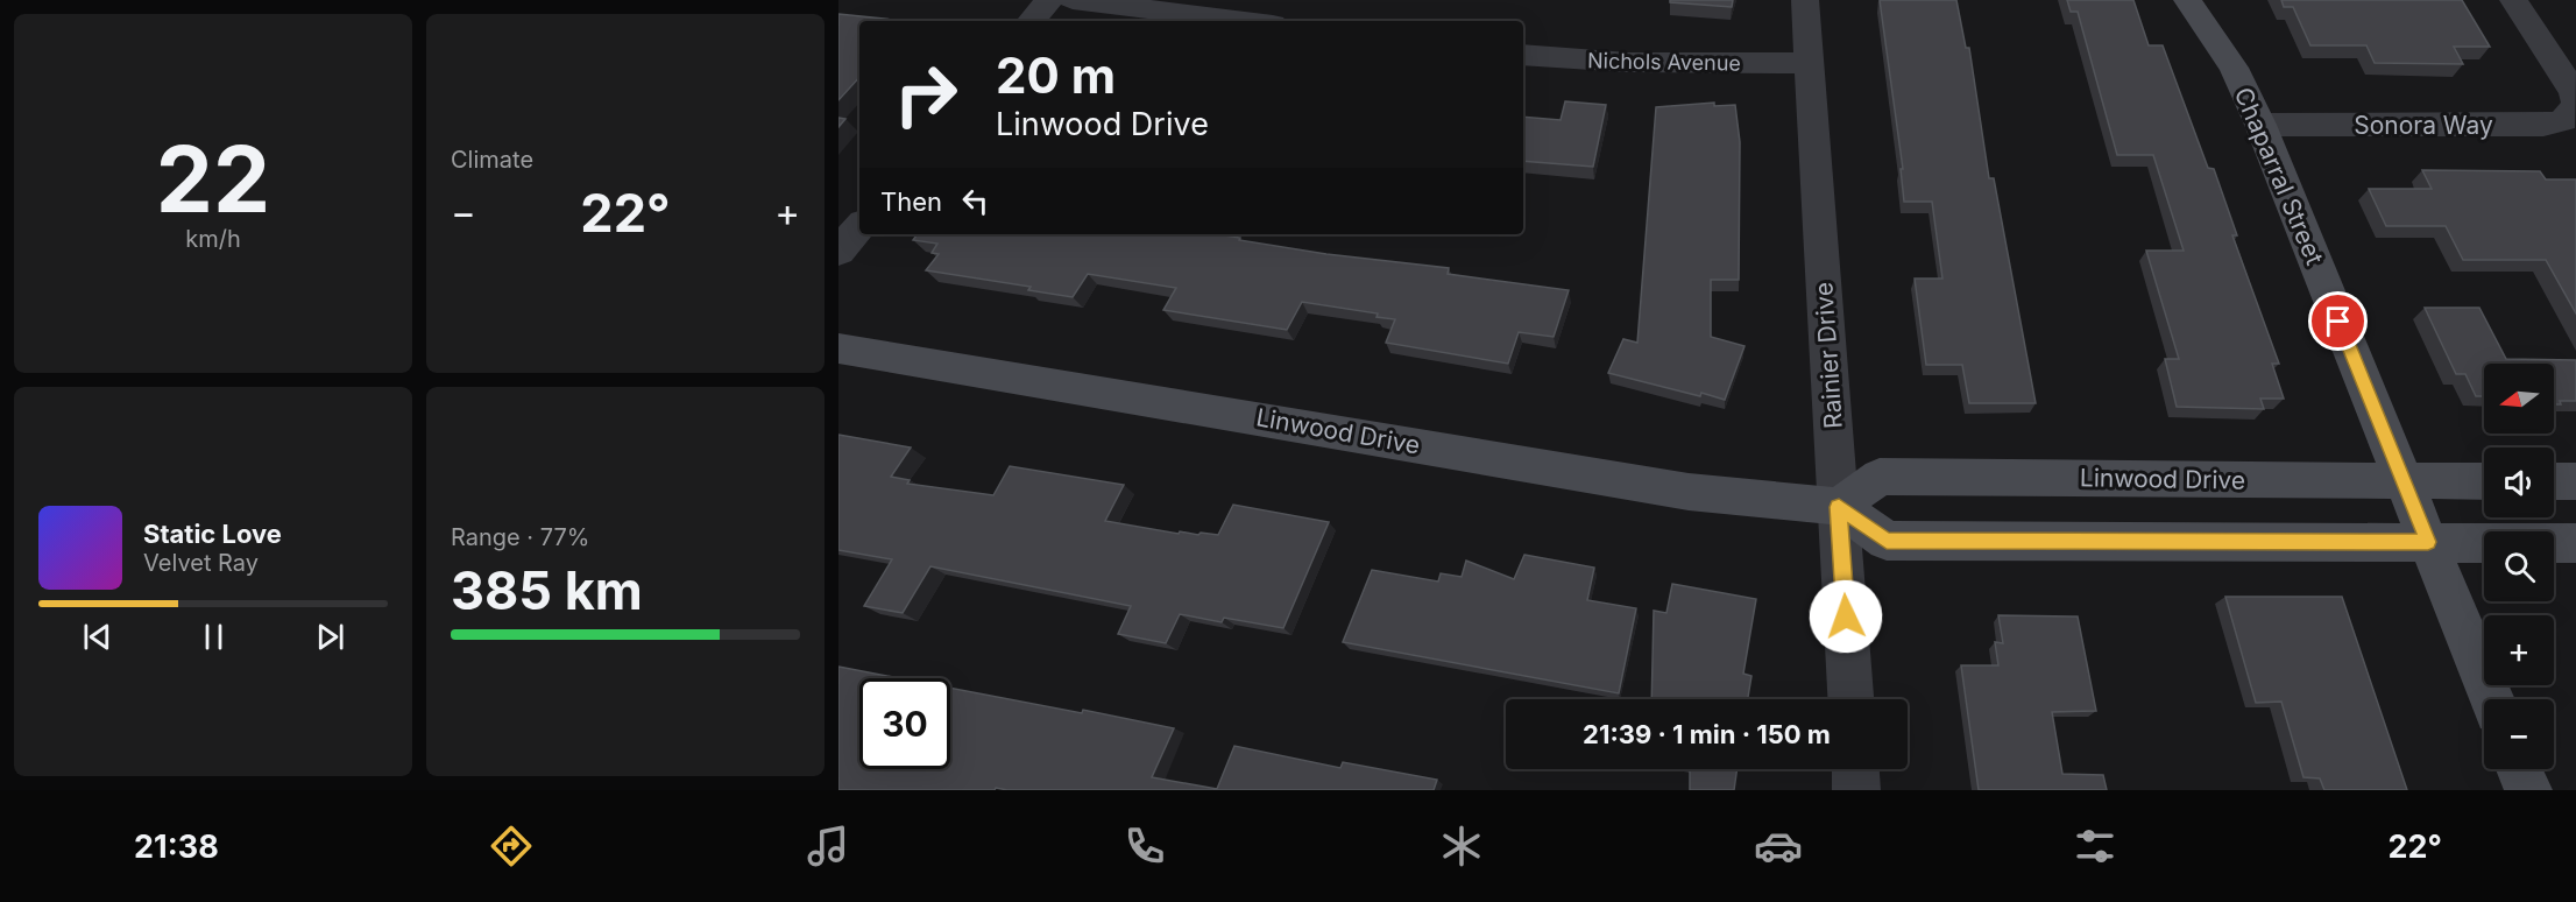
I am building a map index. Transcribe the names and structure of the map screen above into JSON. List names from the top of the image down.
{
  "streets": {
    "street": [
      "Nichols Avenue",
      "Sonora Way",
      "Chaparral Street",
      "Rainier Drive",
      "Linwood Drive"
    ]
  },
  "crossings": [
    ["Nichols Avenue", "Rainier Drive"],
    ["Sonora Way", "Chaparral Street"],
    ["Chaparral Street", "Linwood Drive"],
    ["Rainier Drive", "Linwood Drive"]
  ],
  "north": "left",
  "page": {
    "tile": [
      ["22", "km/h"],
      "Climate",
      ["Range · 77%", "385 km"]
    ],
    "turn": ["20 m", "Linwood Drive"],
    "then": "Then",
    "heat": ["−", "22°", "+"],
    "map_buttons": ["+", "−"],
    "song": ["Static Love", "Velvet Ray"],
    "limit": "30",
    "trip": "21:39 · 1 min · 150 m",
    "tabs": ["21:38", "22°"]
  }
}
